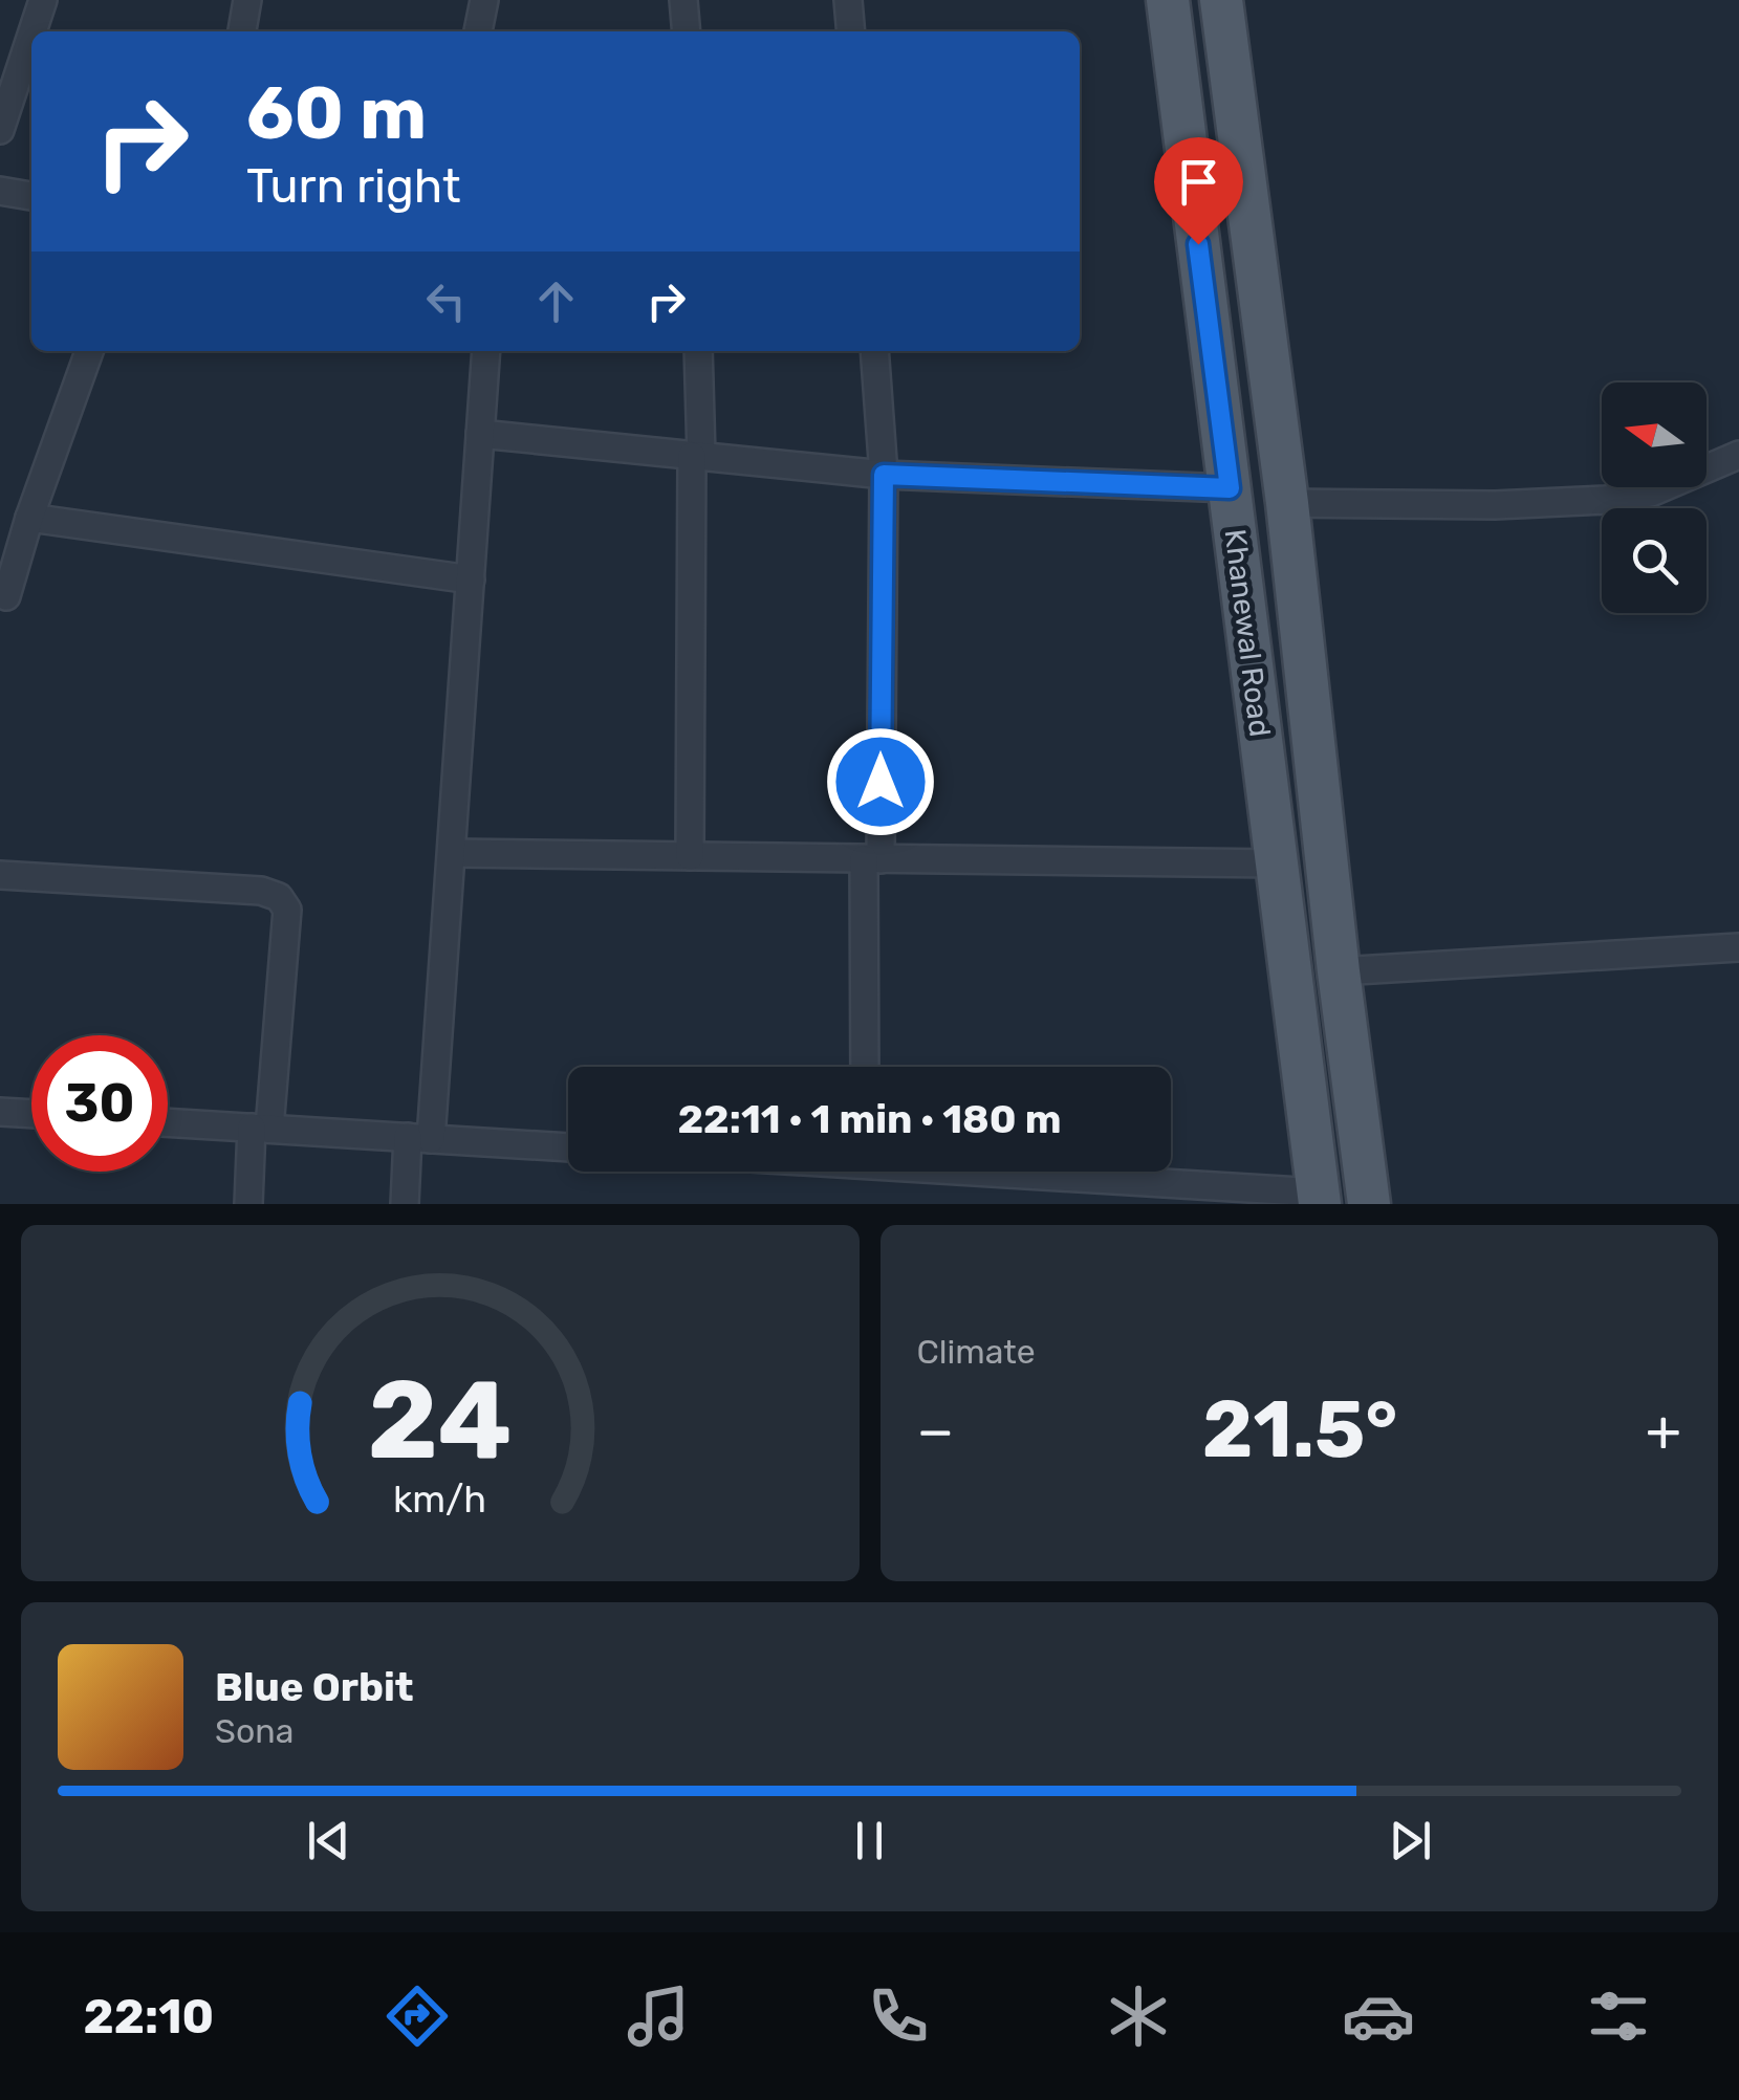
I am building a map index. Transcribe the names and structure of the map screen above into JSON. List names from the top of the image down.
{
  "streets": {
    "main road": ["Khanewal Road"]
  },
  "north": "left",
  "page": {
    "turn": ["60 m", "Turn right"],
    "limit": "30",
    "trip": "22:11 · 1 min · 180 m",
    "tile": "Climate",
    "heat": ["−", "21.5°", "+"],
    "song": ["Blue Orbit", "Sona"],
    "tabs": "22:10",
    "gauge": ["24", "km/h"]
  }
}
